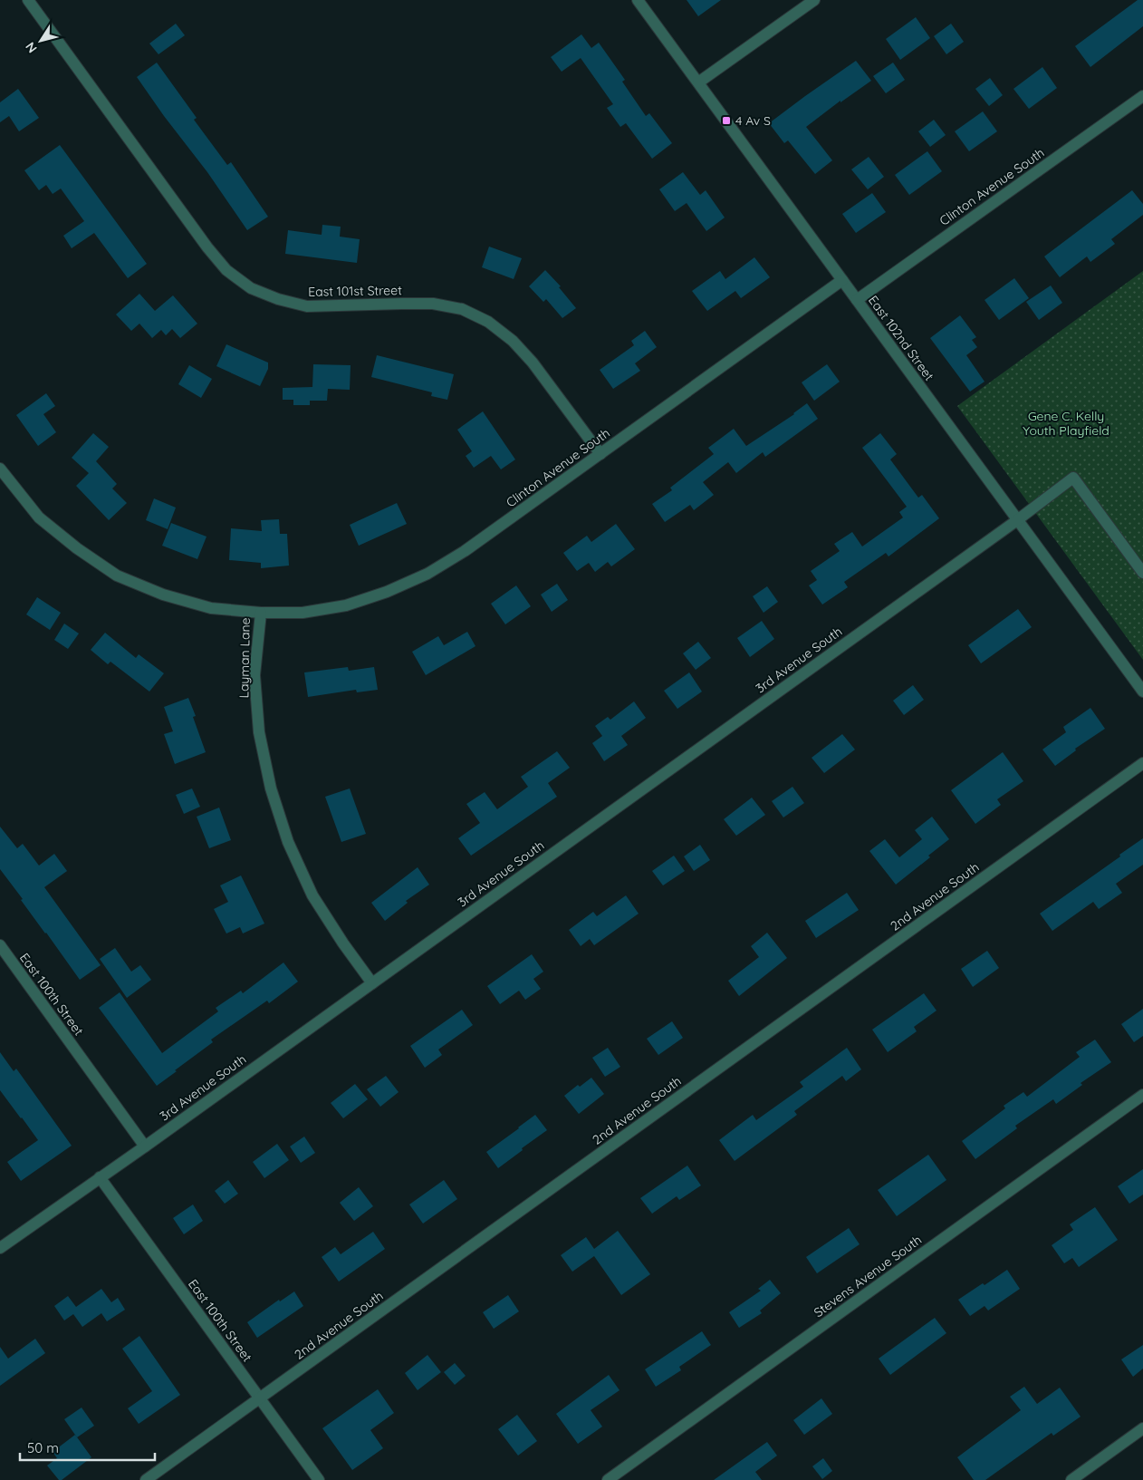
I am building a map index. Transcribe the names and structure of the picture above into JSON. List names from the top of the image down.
{
  "streets": {
    "street": [
      "Clinton Avenue South",
      "East 101st Street",
      "East 102nd Street",
      "Layman Lane",
      "3rd Avenue South",
      "2nd Avenue South",
      "East 100th Street",
      "Stevens Avenue South"
    ]
  },
  "crossings": [
    ["Clinton Avenue South", "East 101st Street"],
    ["Clinton Avenue South", "East 102nd Street"],
    ["Clinton Avenue South", "Layman Lane"],
    ["East 102nd Street", "3rd Avenue South"],
    ["Layman Lane", "3rd Avenue South"],
    ["3rd Avenue South", "East 100th Street"],
    ["2nd Avenue South", "East 100th Street"]
  ],
  "parks": ["Gene C. Kelly Youth Playfield"],
  "places": {
    "transit": ["4 Av S"]
  },
  "scale_bar": "50 m",
  "north": "bottom left"
}
